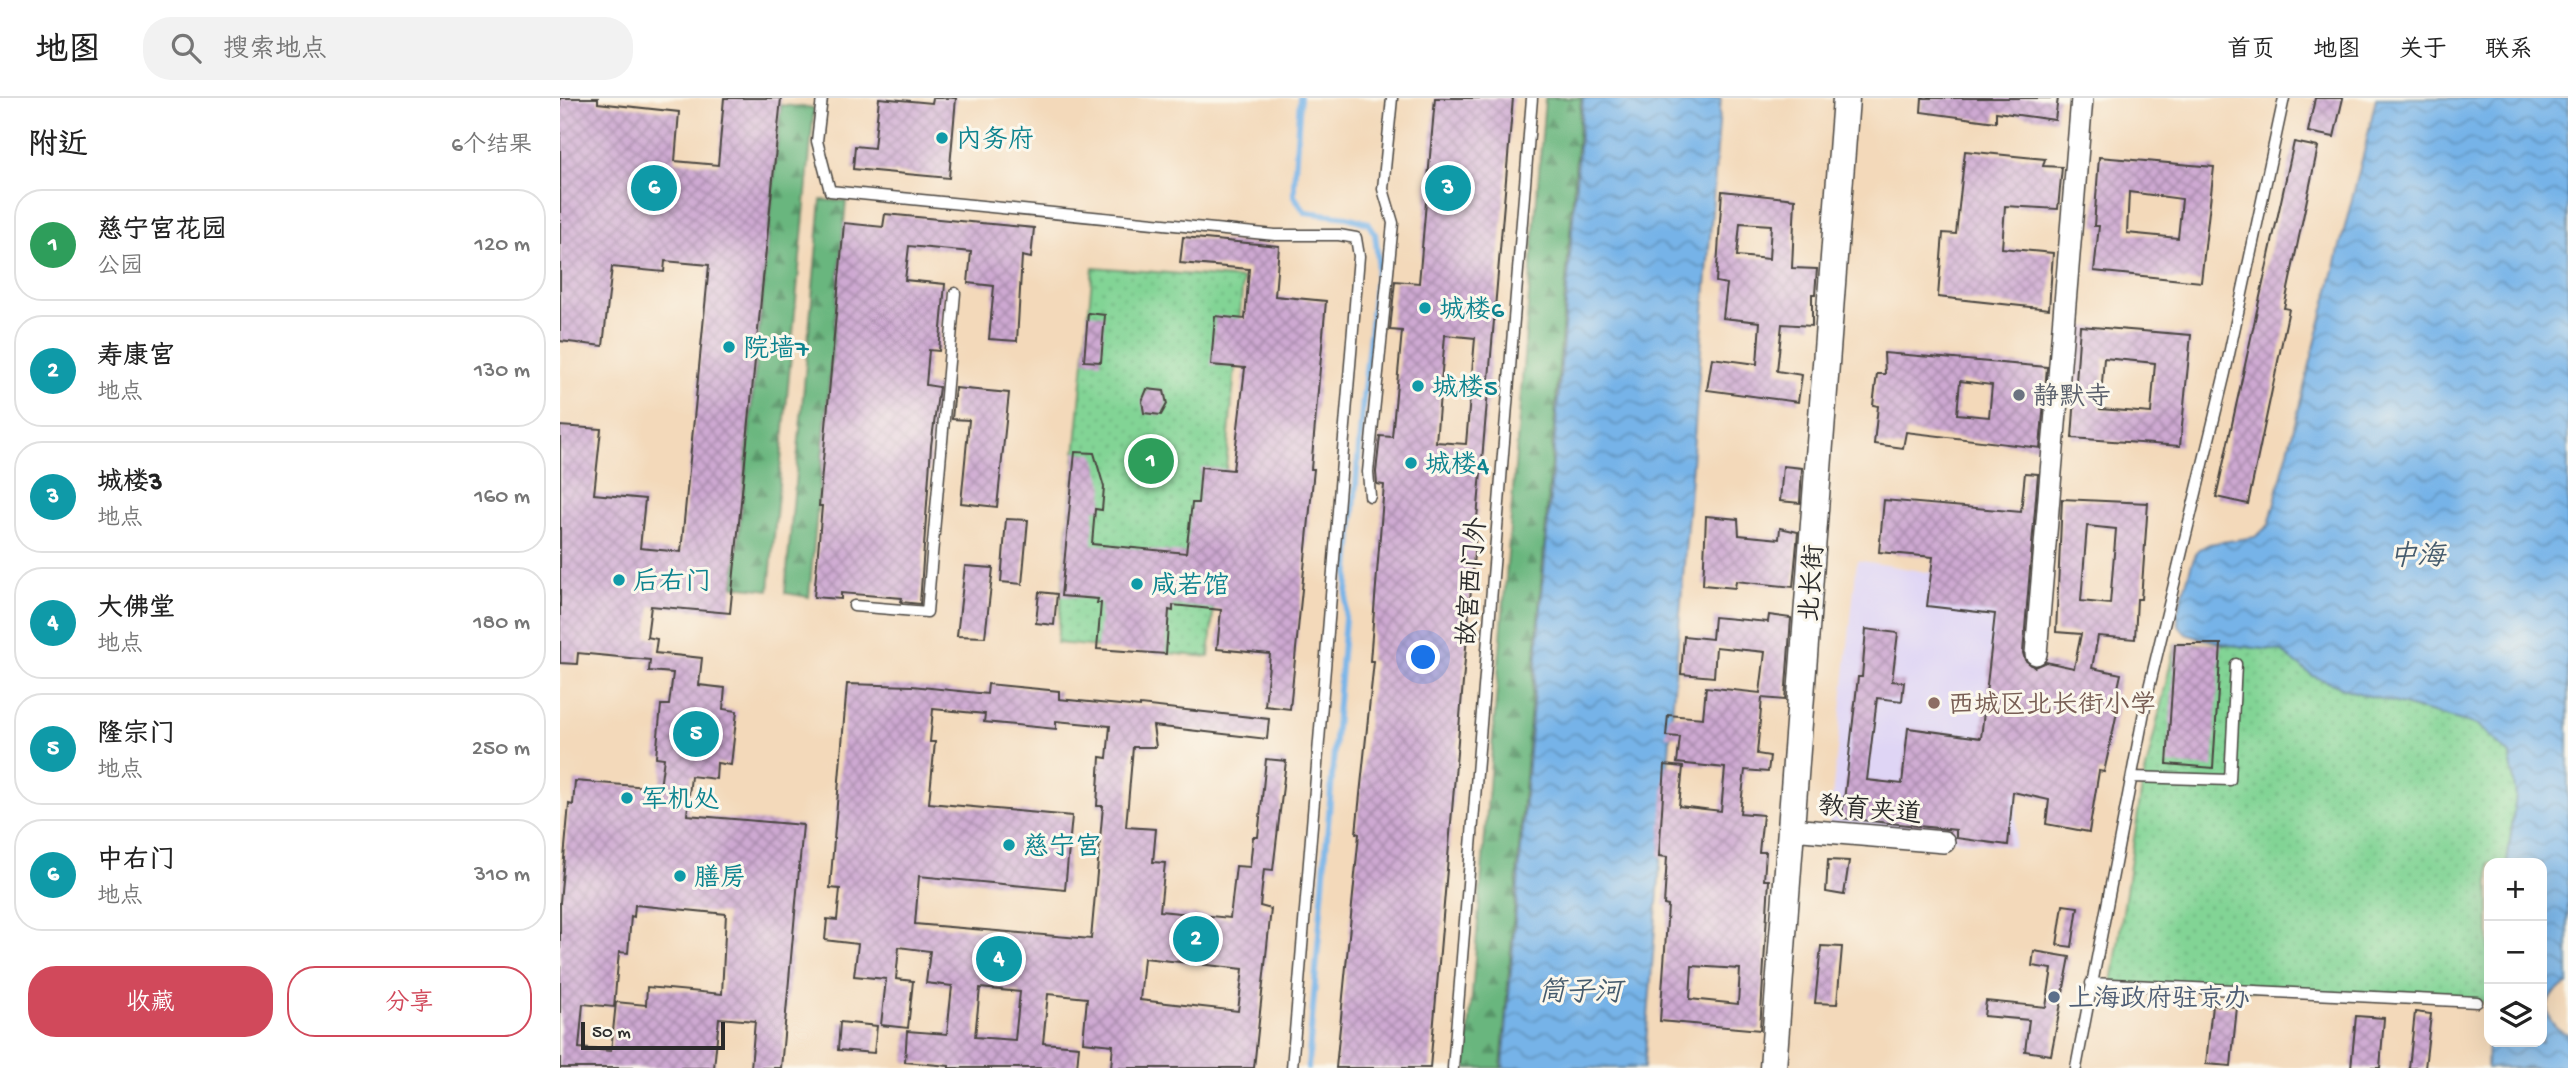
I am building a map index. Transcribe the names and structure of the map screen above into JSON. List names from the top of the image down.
{
  "streets": {
    "street": ["北长街", "教育夹道"],
    "lane": ["故宫西门外"]
  },
  "crossings": [
    ["北长街", "教育夹道"]
  ],
  "water": ["中海", "筒子河"],
  "places": [
    "内务府",
    "城楼6",
    "院墙7",
    "城楼5",
    "静默寺",
    "城楼4",
    "后右门",
    "咸若馆",
    "西城区北长街小学",
    "军机处",
    "慈宁宫",
    "膳房",
    "上海政府驻京办"
  ],
  "scale_bar": "50 m",
  "page": {
    "header": "地图",
    "search": "搜索地点",
    "nav": [
      "首页",
      "地图",
      "关于",
      "联系"
    ],
    "heading": ["附近", "6个结果"],
    "pins": [
      "3",
      "6",
      "1",
      "5",
      "2",
      "4"
    ],
    "list": [
      {
        "mark": "1",
        "name": "慈宁宫花园",
        "note": "公园",
        "value": "120 m"
      },
      {
        "mark": "2",
        "name": "寿康宫",
        "note": "地点",
        "value": "130 m"
      },
      {
        "mark": "3",
        "name": "城楼3",
        "note": "地点",
        "value": "160 m"
      },
      {
        "mark": "4",
        "name": "大佛堂",
        "note": "地点",
        "value": "180 m"
      },
      {
        "mark": "5",
        "name": "隆宗门",
        "note": "地点",
        "value": "250 m"
      },
      {
        "mark": "6",
        "name": "中右门",
        "note": "地点",
        "value": "310 m"
      }
    ],
    "map_buttons": ["+", "−"],
    "buttons": ["收藏", "分享"],
    "scale": "50 m"
  }
}
